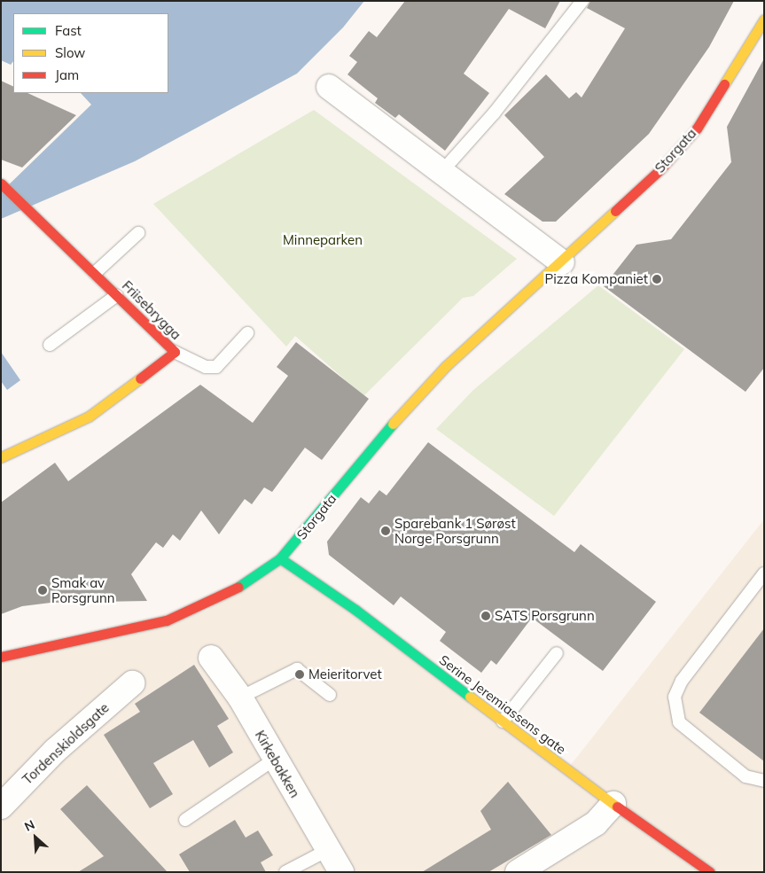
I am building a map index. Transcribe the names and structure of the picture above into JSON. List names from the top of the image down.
{
  "streets": {
    "street": [
      "Storgata",
      "Friisebrygga",
      "Serine Jeremiassens gate",
      "Tordenskioldsgate",
      "Kirkebakken"
    ]
  },
  "crossings": [
    ["Storgata", "Serine Jeremiassens gate"]
  ],
  "parks": ["Minneparken"],
  "places": [
    "Pizza Kompaniet",
    "Sparebank 1 Sørøst Norge Porsgrunn",
    "Smak av Porsgrunn",
    "SATS Porsgrunn",
    "Meieritorvet"
  ],
  "legend": ["Fast", "Slow", "Jam"],
  "north": "top left"
}
